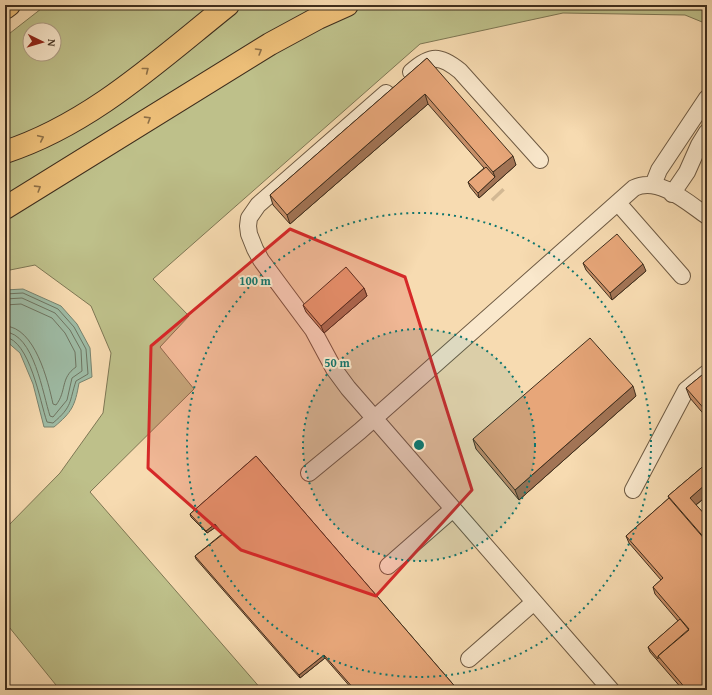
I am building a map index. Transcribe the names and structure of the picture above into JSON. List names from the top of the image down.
{
  "north": "right",
  "rings": ["100 m", "50 m"]
}
